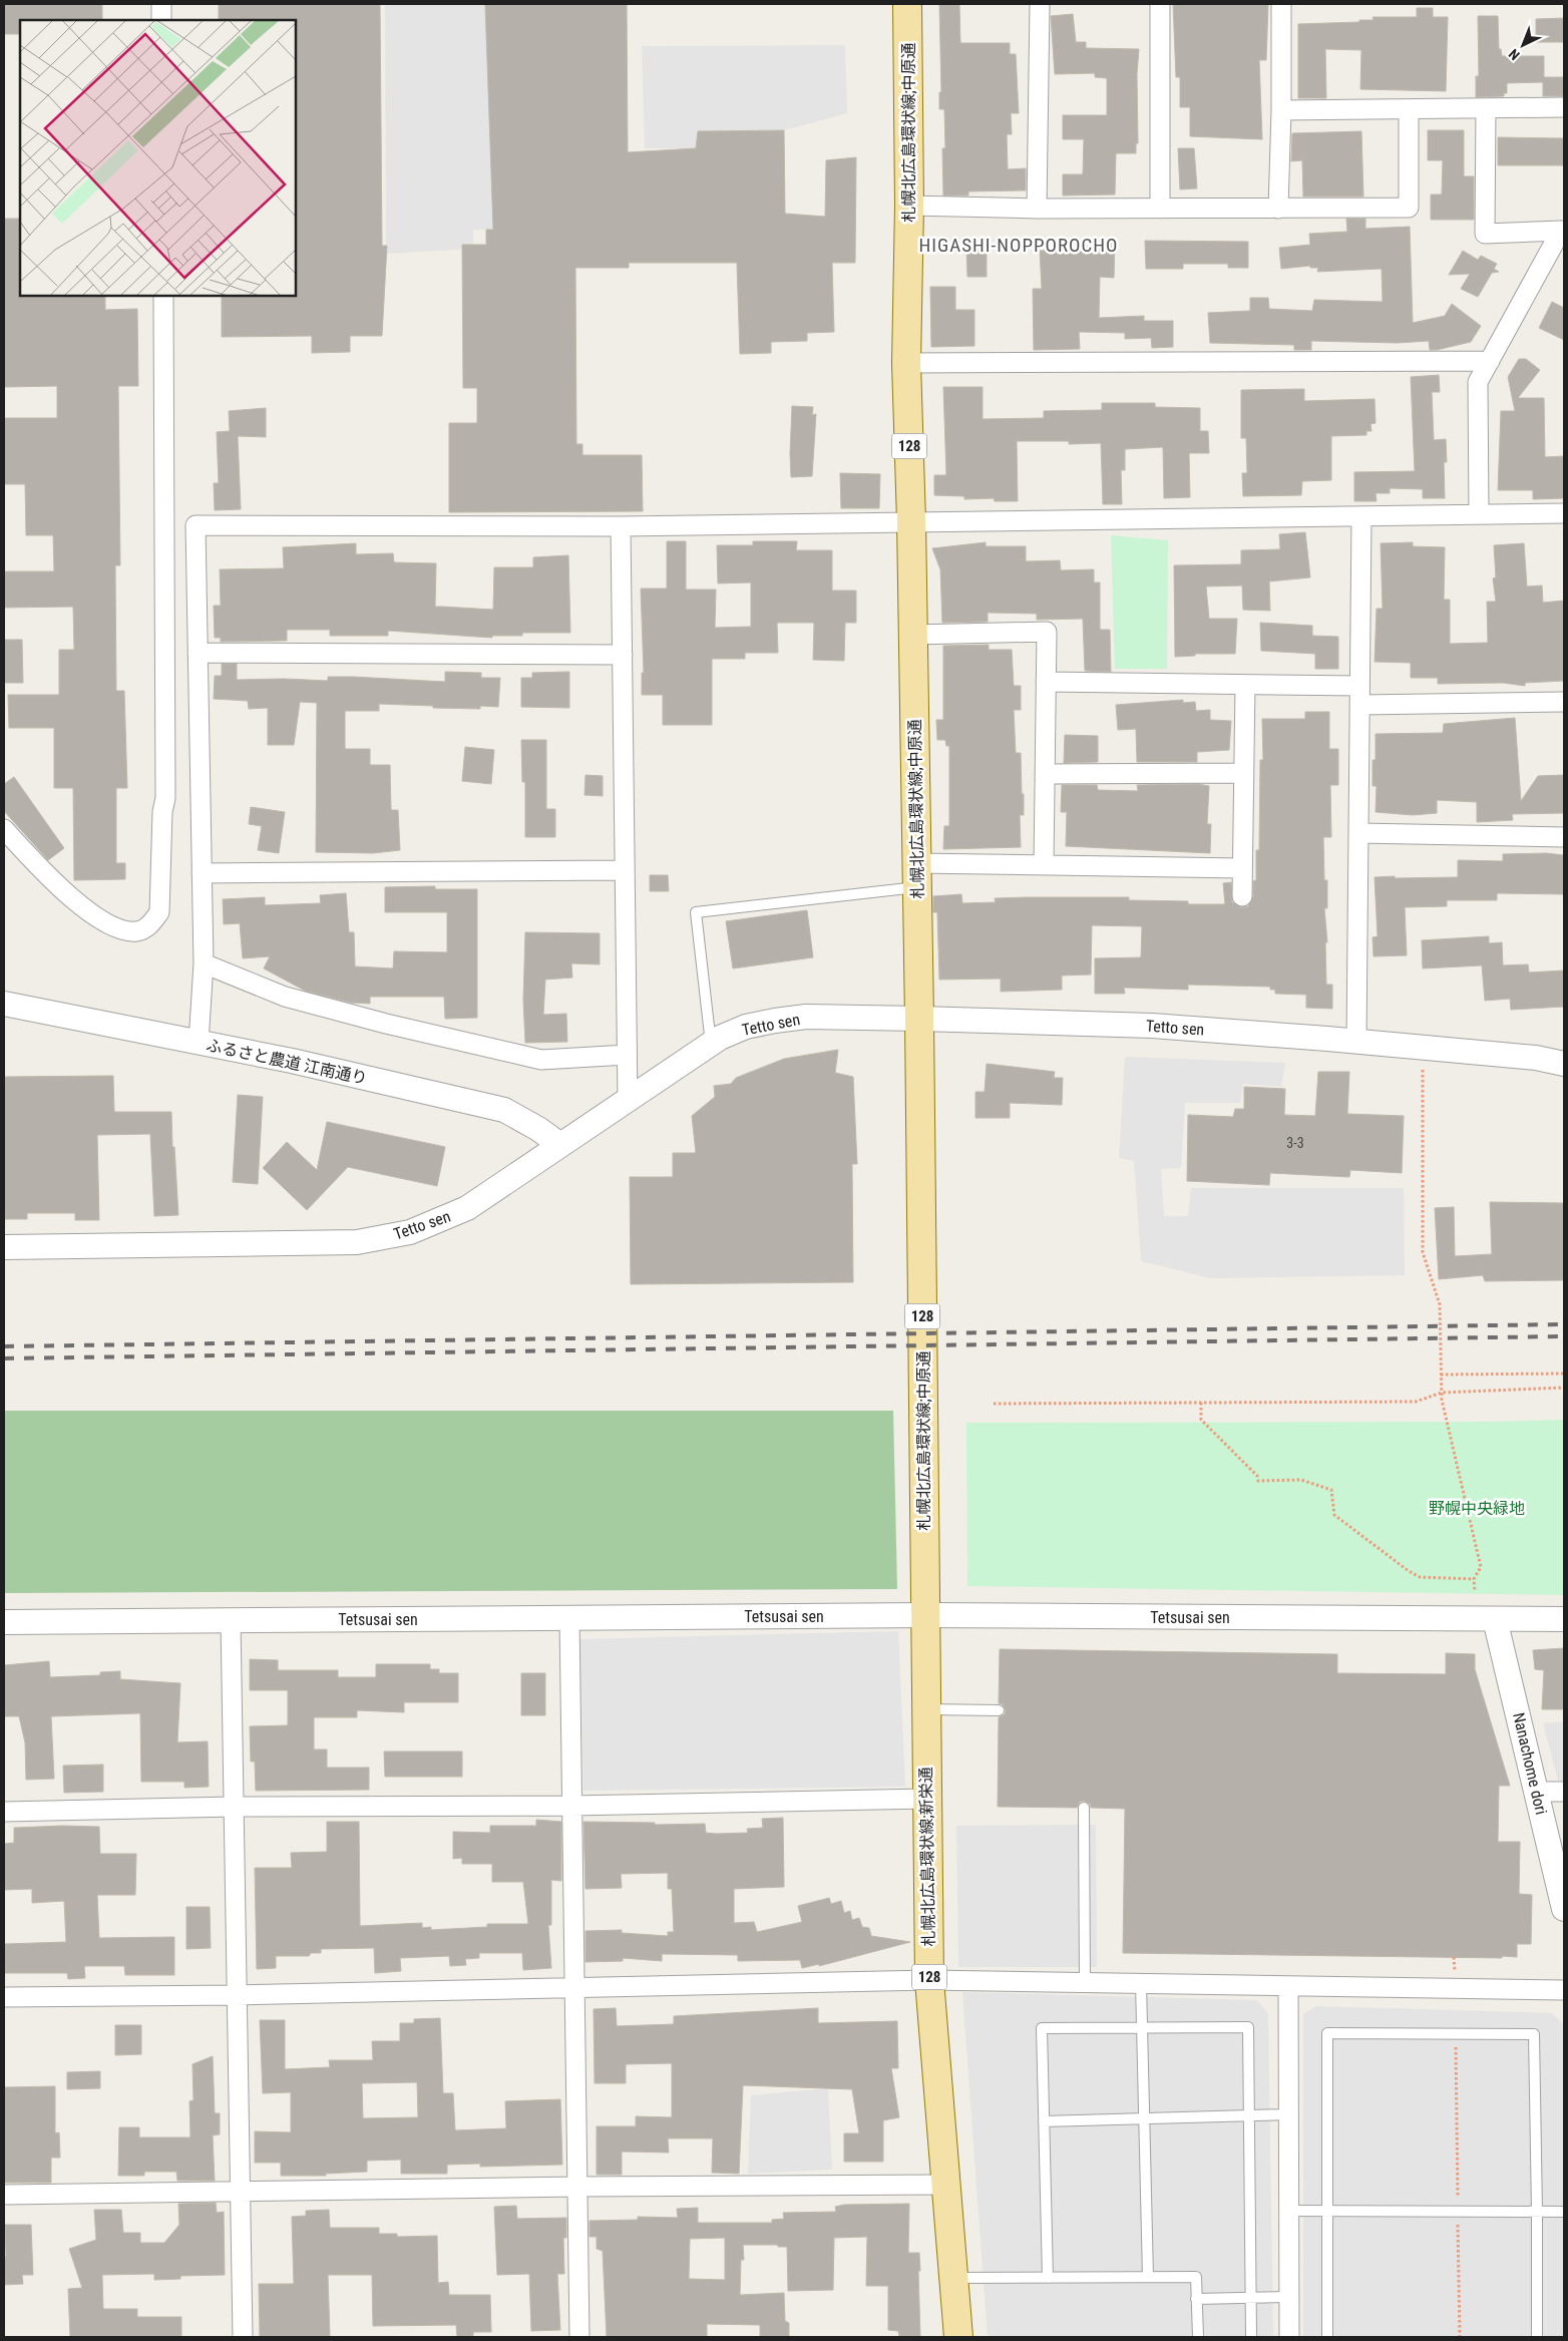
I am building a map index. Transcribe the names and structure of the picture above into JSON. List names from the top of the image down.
{
  "streets": {
    "main road": ["札幌北広島環状線;中原通", "128", "札幌北広島環状線;新栄通"],
    "street": [
      "Tetto sen",
      "ふるさと農道 江南通り",
      "Tetsusai sen",
      "Nanachome dori"
    ]
  },
  "crossings": [
    ["札幌北広島環状線;中原通", "Tetto sen"],
    ["札幌北広島環状線;中原通", "Tetsusai sen"],
    ["札幌北広島環状線;中原通", "札幌北広島環状線;新栄通"],
    ["Tetto sen", "ふるさと農道 江南通り"],
    ["Tetsusai sen", "Nanachome dori"],
    ["Tetsusai sen", "札幌北広島環状線;新栄通"]
  ],
  "districts": ["HIGASHI-NOPPOROCHO"],
  "parks": ["野幌中央緑地"],
  "house_numbers": ["3-3"],
  "north": "bottom left"
}
